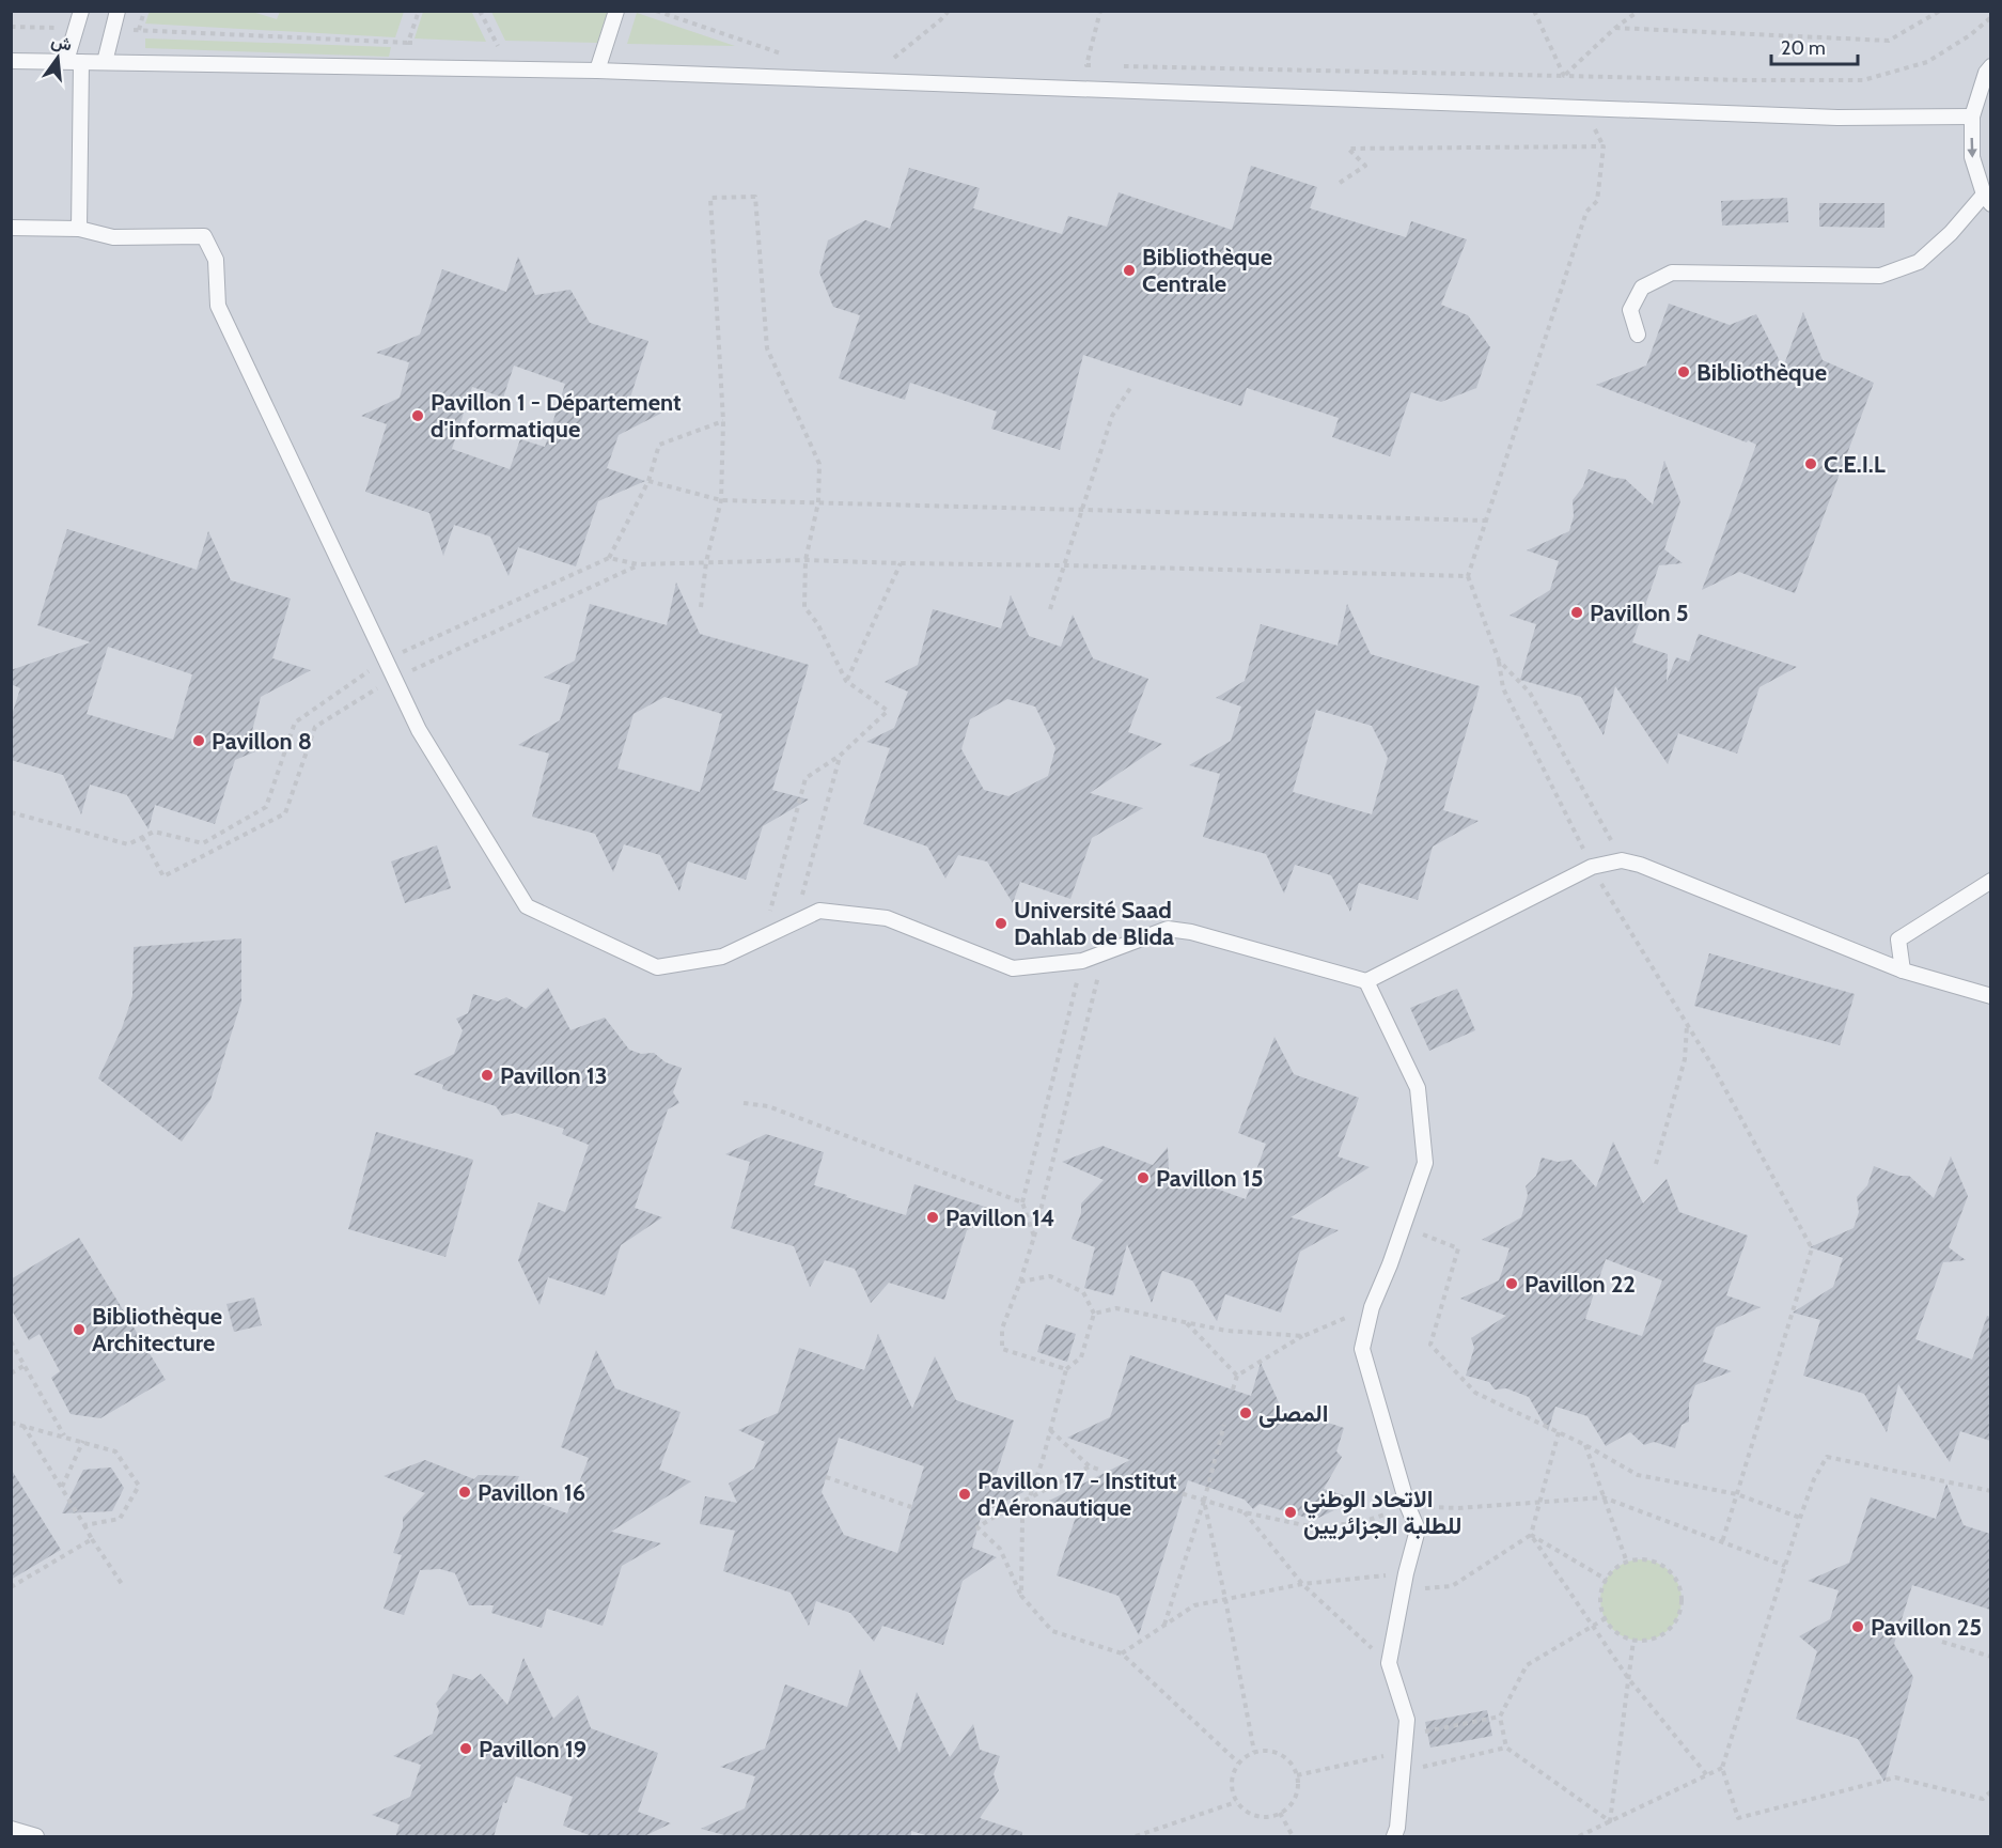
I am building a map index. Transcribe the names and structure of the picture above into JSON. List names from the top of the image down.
{
  "places": [
    "Bibliothèque Centrale",
    "Bibliothèque",
    "Pavillon 1 - Département d'informatique",
    "C.E.I.L",
    "Pavillon 5",
    "Pavillon 8",
    "Université Saad Dahlab de Blida",
    "Pavillon 13",
    "Pavillon 15",
    "Pavillon 14",
    "Pavillon 22",
    "Bibliothèque Architecture",
    "المصلى",
    "Pavillon 16",
    "Pavillon 17 - Institut d'Aéronautique",
    "الاتحاد الوطني للطلبة الجزائريين",
    "Pavillon 25",
    "Pavillon 19"
  ],
  "scale_bar": "20 m",
  "north": "top"
}
